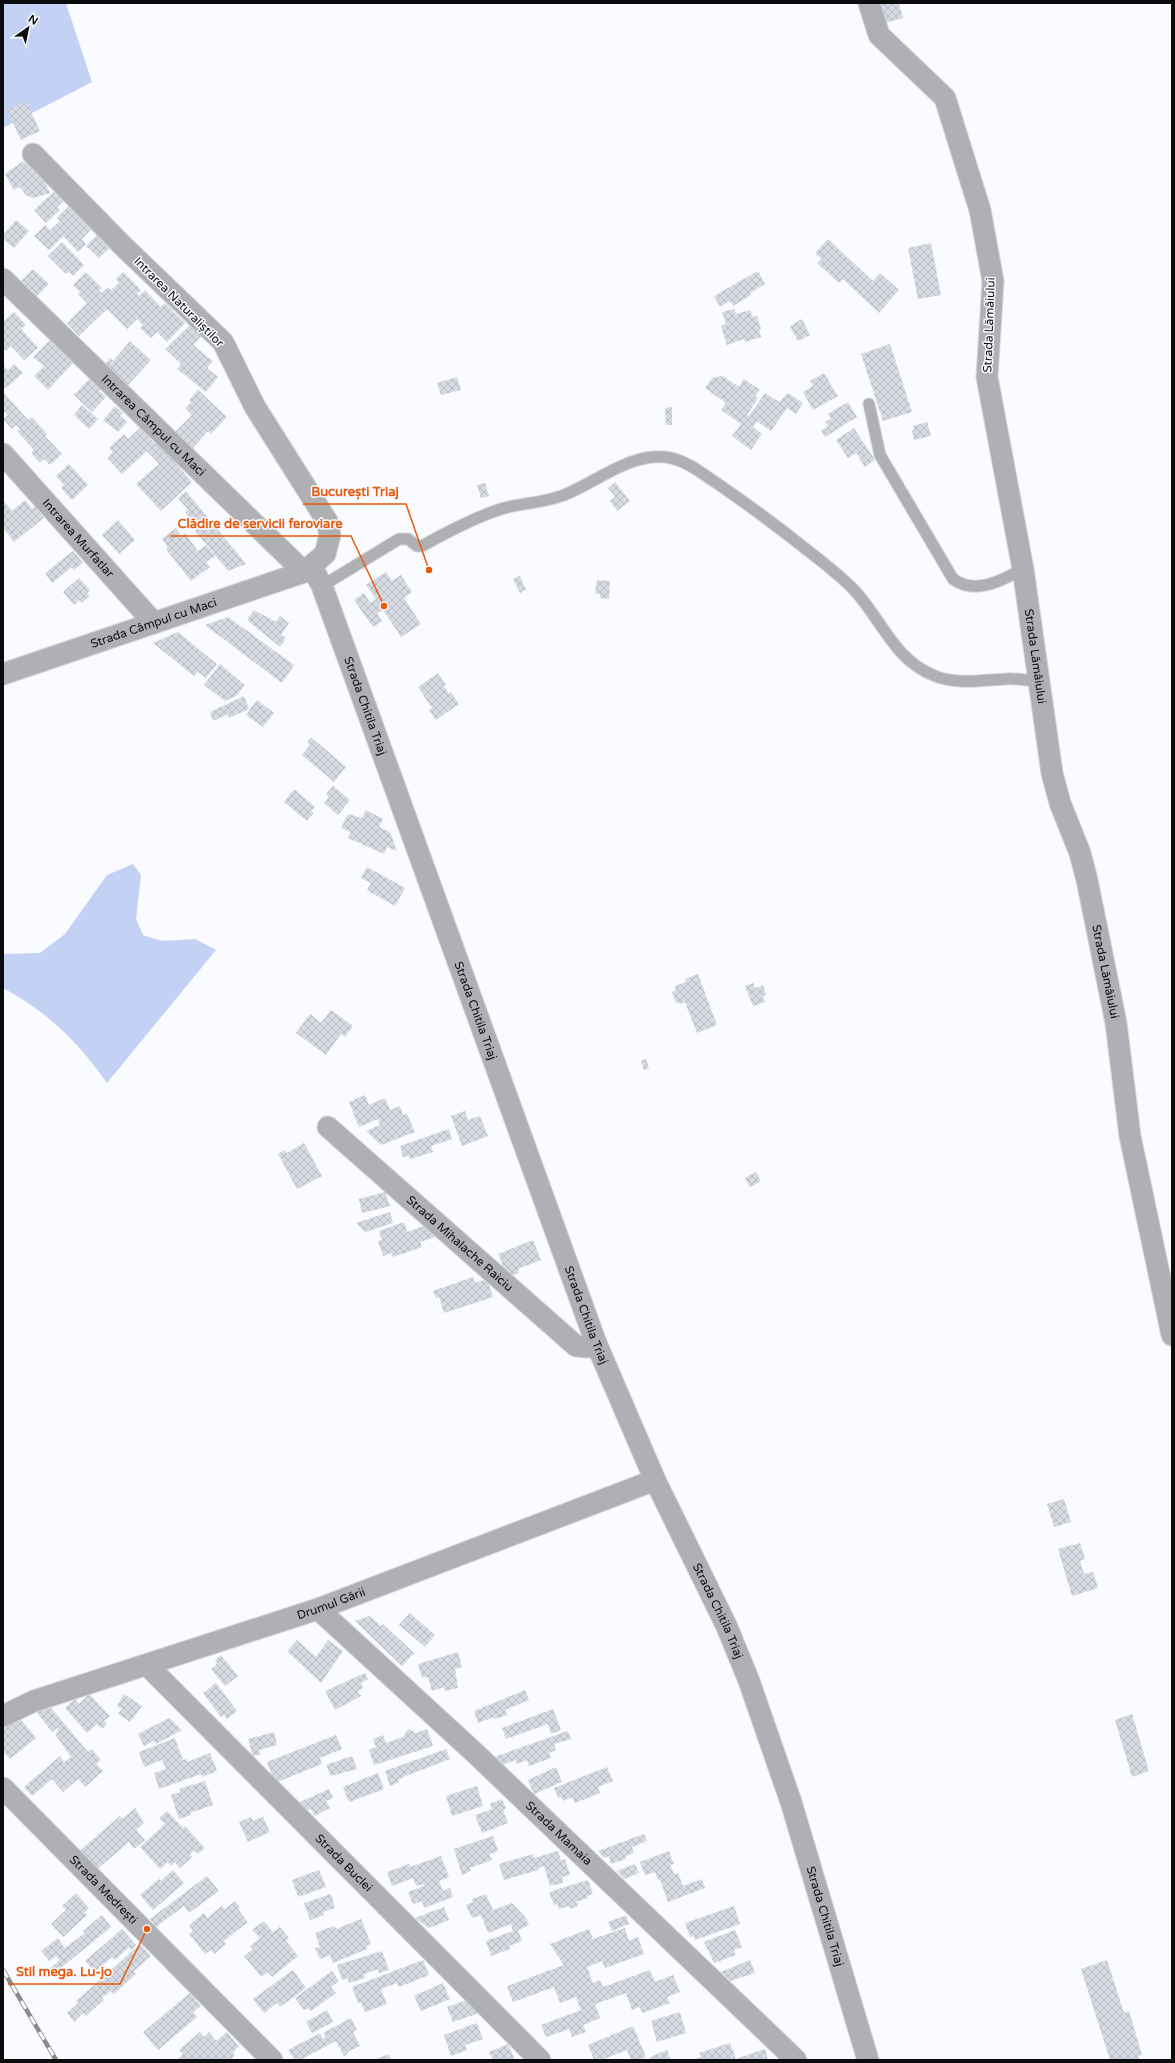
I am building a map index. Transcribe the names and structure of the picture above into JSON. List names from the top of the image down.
{
  "streets": {
    "street": [
      "Intrarea Naturaliștilor",
      "Strada Lămâiului",
      "Intrarea Câmpul cu Maci",
      "Intrarea Murfatlar",
      "Strada Câmpul cu Maci",
      "Strada Chitila Triaj",
      "Strada Mihalache Raiciu",
      "Drumul Gării",
      "Strada Mamaia",
      "Strada Buclei",
      "Strada Medrești"
    ]
  },
  "crossings": [
    ["Intrarea Naturaliștilor", "Intrarea Câmpul cu Maci"],
    ["Intrarea Naturaliștilor", "Strada Câmpul cu Maci"],
    ["Intrarea Naturaliștilor", "Strada Chitila Triaj"],
    ["Intrarea Câmpul cu Maci", "Strada Câmpul cu Maci"],
    ["Intrarea Câmpul cu Maci", "Strada Chitila Triaj"],
    ["Intrarea Murfatlar", "Strada Câmpul cu Maci"],
    ["Strada Câmpul cu Maci", "Strada Chitila Triaj"],
    ["Strada Chitila Triaj", "Strada Mihalache Raiciu"],
    ["Strada Chitila Triaj", "Drumul Gării"],
    ["Drumul Gării", "Strada Mamaia"],
    ["Drumul Gării", "Strada Buclei"]
  ],
  "places": ["București Triaj", "Clădire de servicii feroviare", "Stil mega. Lu-jo"],
  "north": "top right"
}
